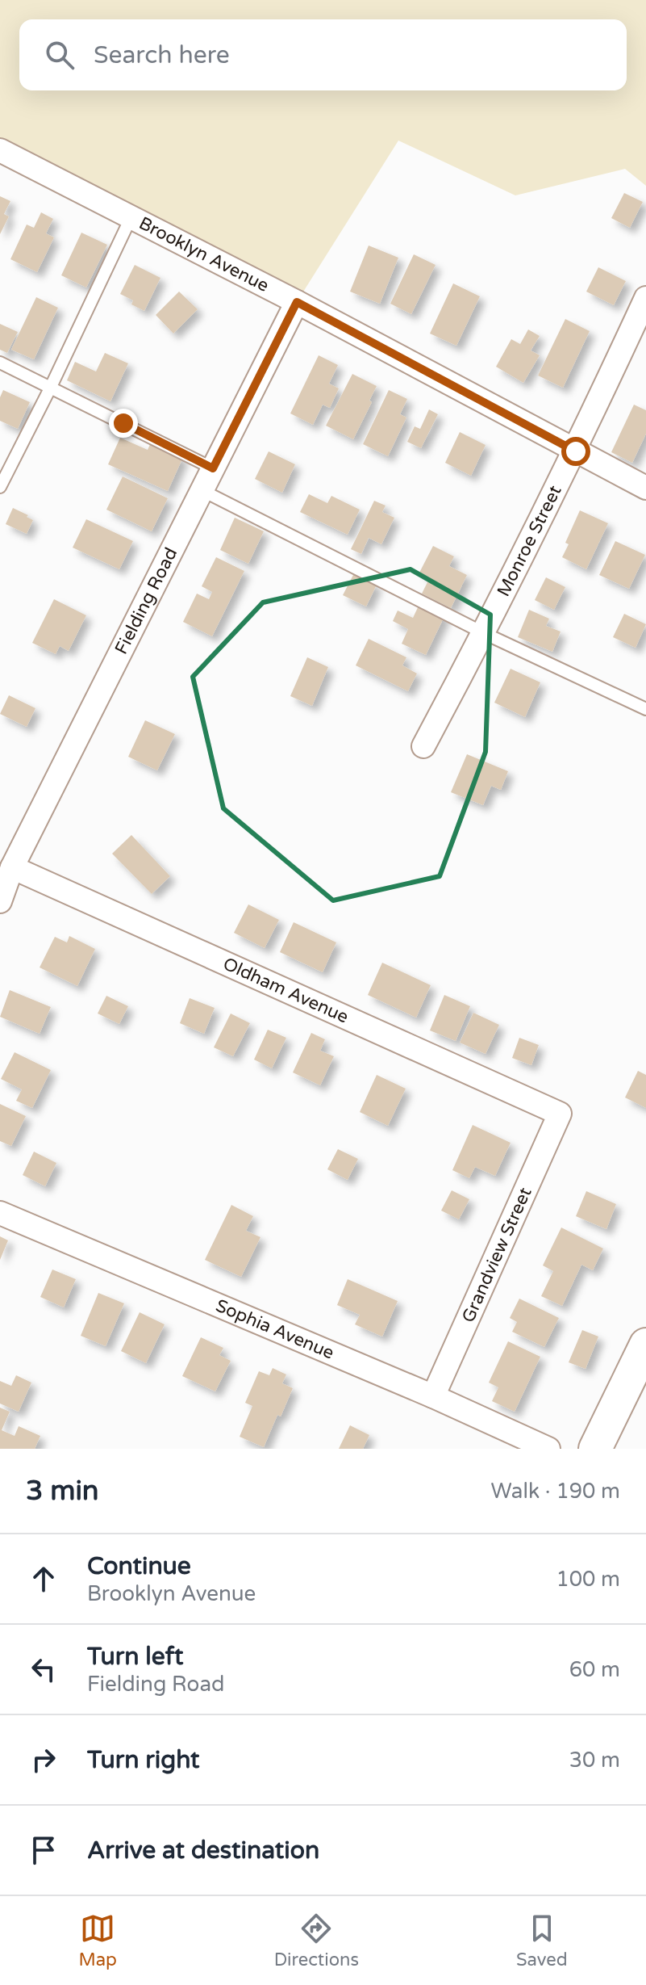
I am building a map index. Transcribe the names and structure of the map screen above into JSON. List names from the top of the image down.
{
  "streets": {
    "street": [
      "Brooklyn Avenue",
      "Monroe Street",
      "Fielding Road",
      "Oldham Avenue",
      "Grandview Street",
      "Sophia Avenue"
    ]
  },
  "crossings": [
    ["Brooklyn Avenue", "Monroe Street"],
    ["Brooklyn Avenue", "Fielding Road"],
    ["Fielding Road", "Oldham Avenue"],
    ["Oldham Avenue", "Grandview Street"],
    ["Grandview Street", "Sophia Avenue"]
  ],
  "page": {
    "search": "Search here",
    "heading": ["3 min", "Walk · 190 m"],
    "list": [
      ["Continue", "Brooklyn Avenue", "100 m"],
      ["Turn left", "Fielding Road", "60 m"],
      ["Turn right", "30 m"],
      "Arrive at destination"
    ],
    "nav": ["Map", "Directions", "Saved"]
  }
}
